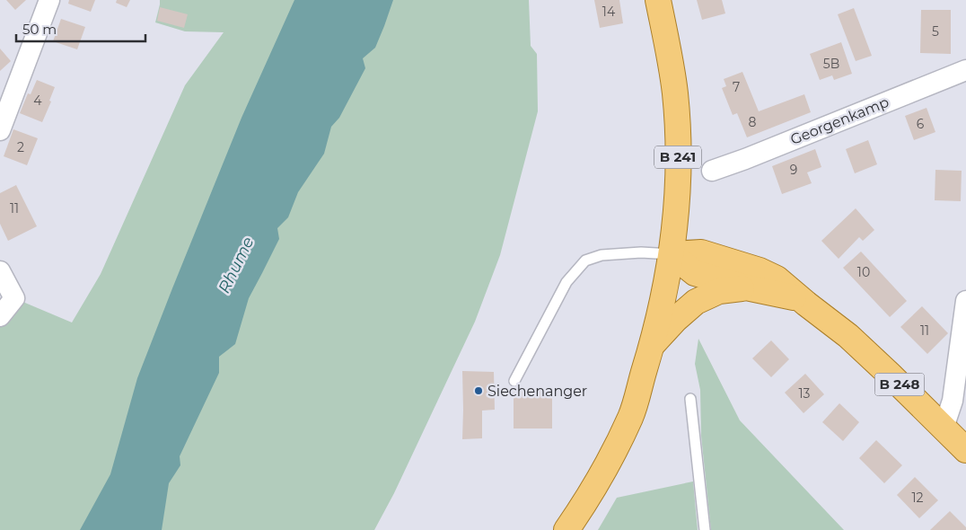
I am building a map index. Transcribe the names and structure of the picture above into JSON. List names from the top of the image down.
{
  "streets": {
    "main road": ["B 241", "B 248"],
    "street": ["Georgenkamp"]
  },
  "crossings": [
    ["B 241", "B 248"]
  ],
  "water": ["Rhume"],
  "places": ["Siechenanger"],
  "house_numbers": [
    "14",
    "5",
    "5B",
    "7",
    "4",
    "8",
    "6",
    "2",
    "9",
    "11",
    "10",
    "11",
    "13",
    "12"
  ],
  "scale_bar": "50 m"
}
